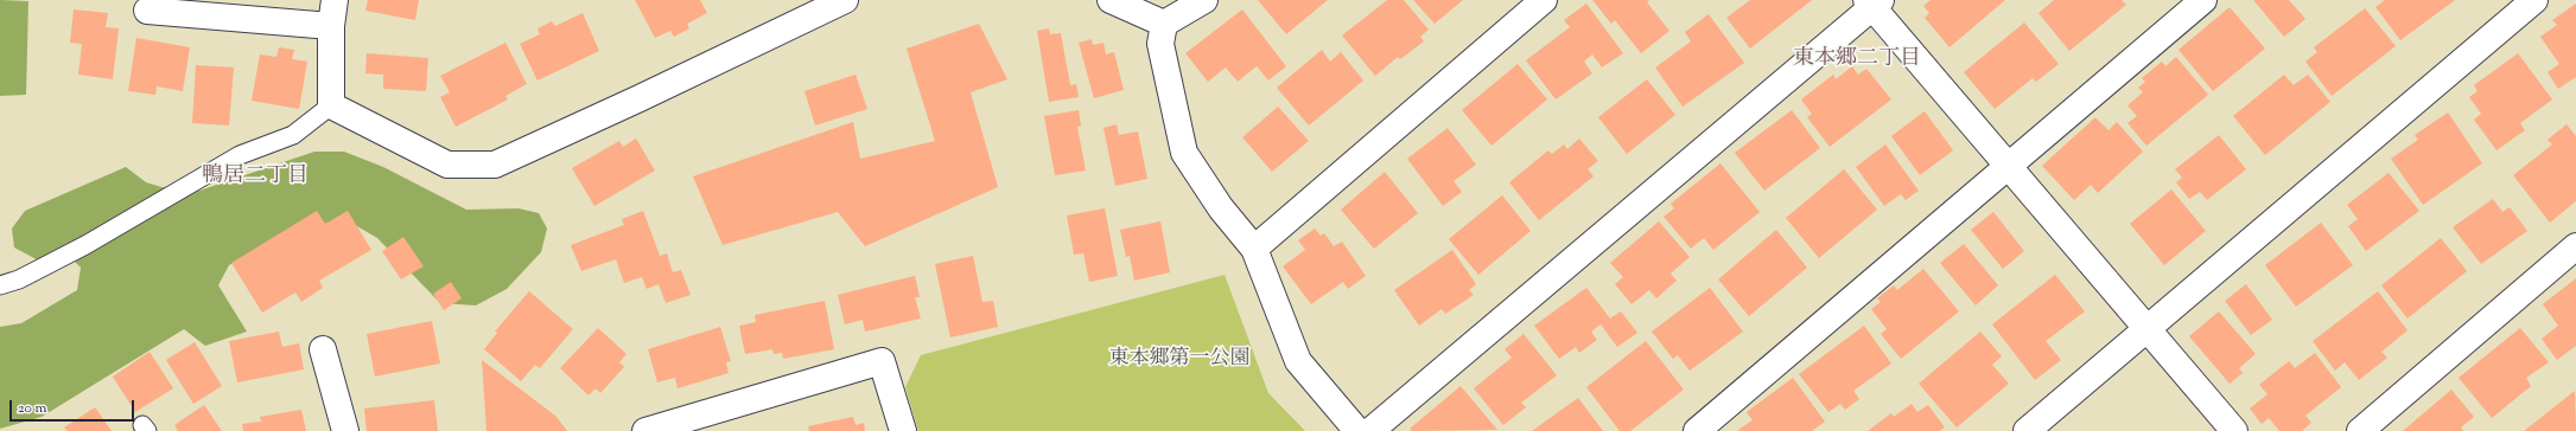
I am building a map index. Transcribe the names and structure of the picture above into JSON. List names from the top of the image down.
{
  "districts": ["東本郷二丁目", "鴨居二丁目"],
  "parks": ["東本郷第一公園"],
  "scale_bar": "20 m"
}
